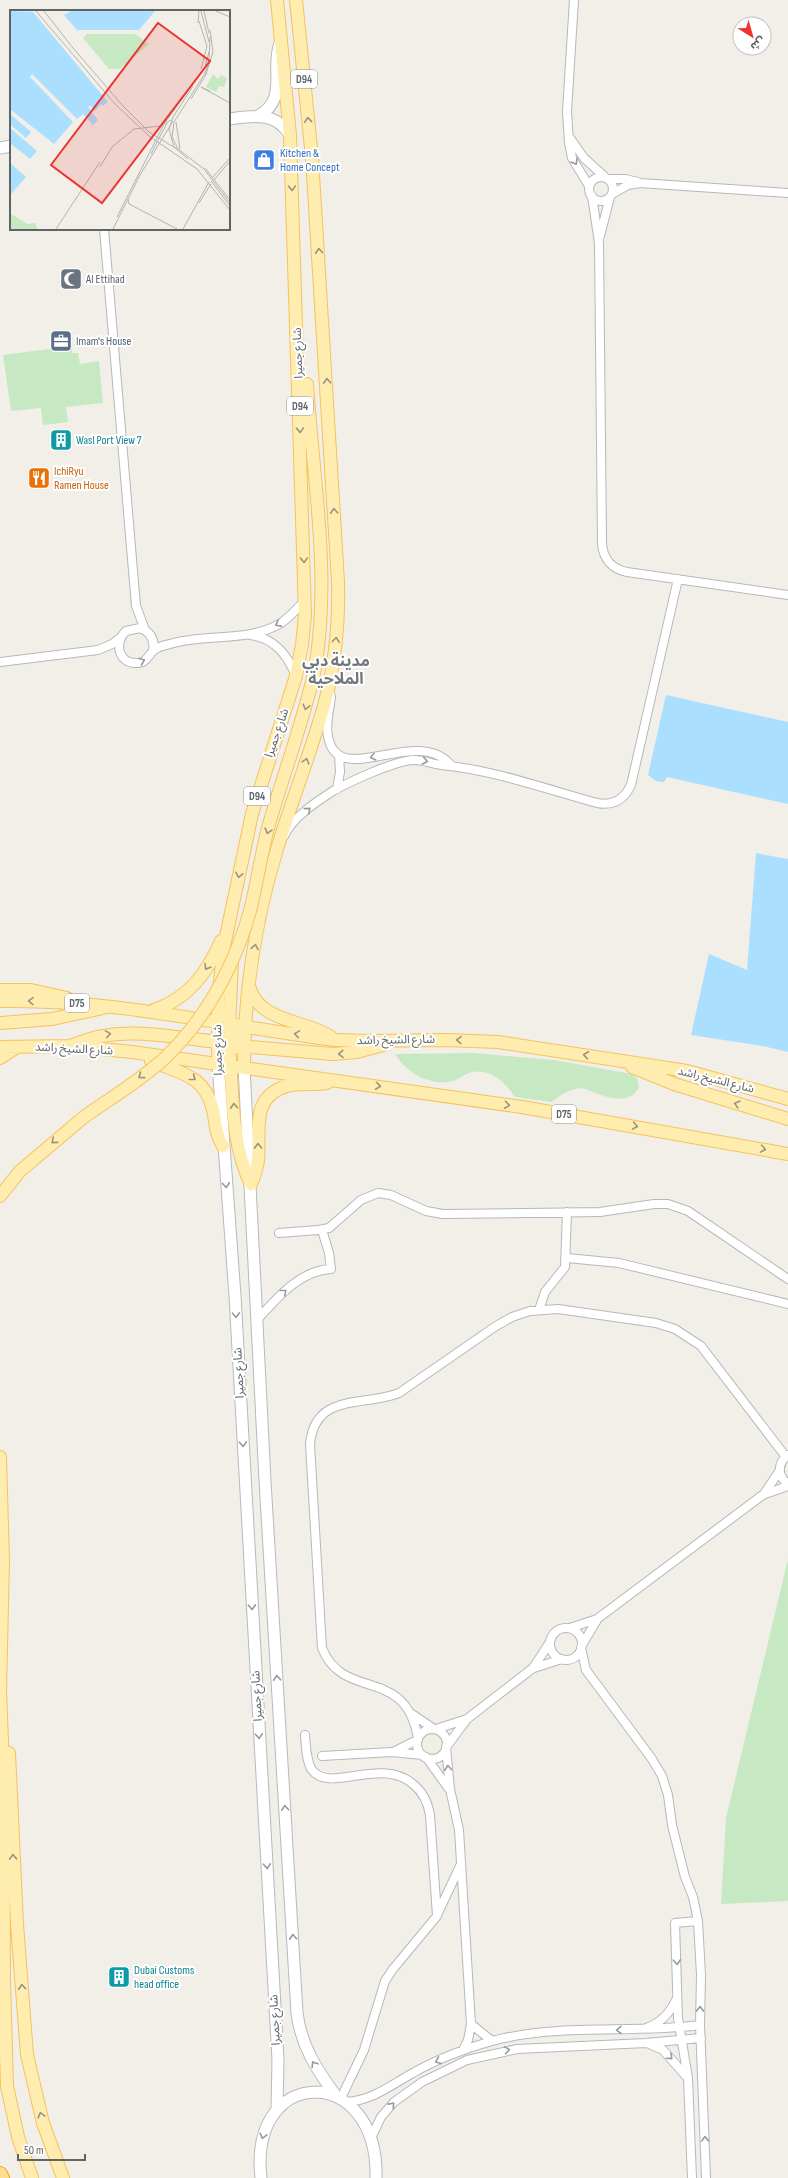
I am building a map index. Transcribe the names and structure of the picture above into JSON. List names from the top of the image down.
{
  "streets": {
    "main road": [
      "D94",
      "شارع جميرا",
      "D75",
      "شارع الشيخ راشد"
    ]
  },
  "crossings": [
    ["شارع جميرا", "شارع الشيخ راشد"]
  ],
  "districts": ["مدينة دبي الملاحية"],
  "places": {
    "shop": ["Kitchen & Home Concept"],
    "mosque": ["Al Ettihad"],
    "office": ["Imam's House"],
    "building": ["Wasl Port View 7", "Dubai Customs head office"],
    "restaurant": ["IchiRyu Ramen House"]
  },
  "scale_bar": "50 m",
  "north": "bottom right"
}
